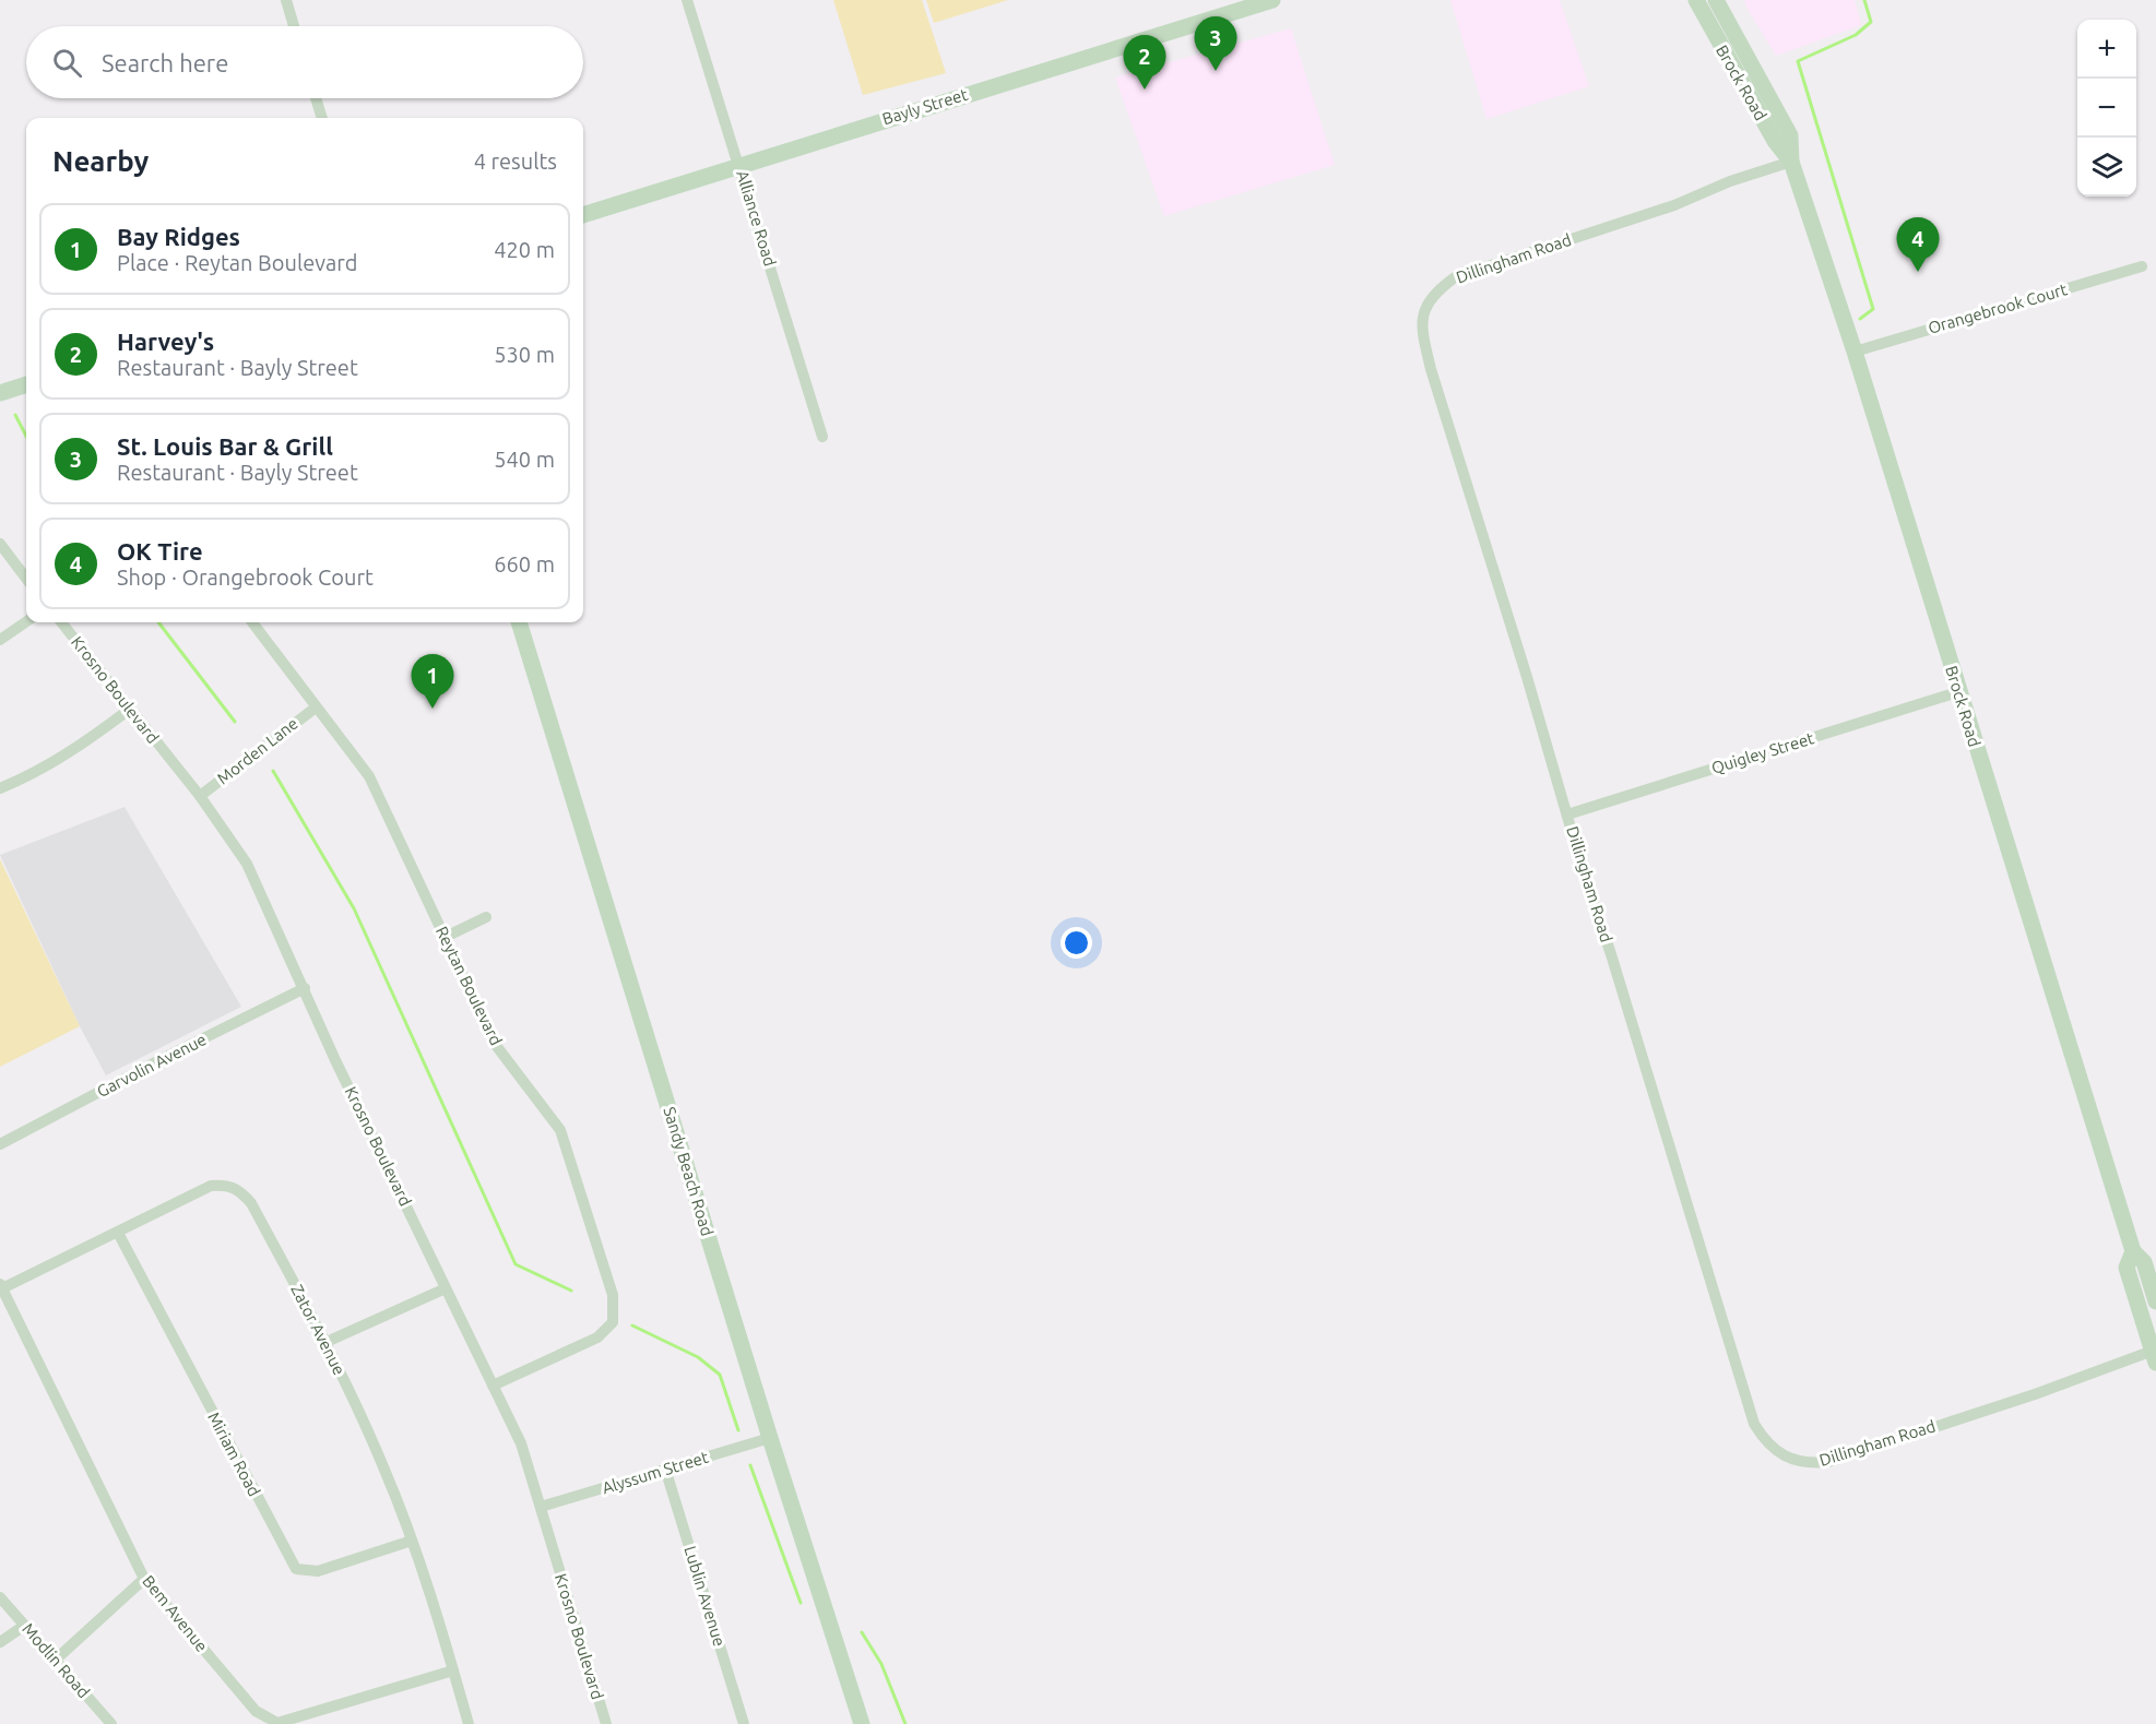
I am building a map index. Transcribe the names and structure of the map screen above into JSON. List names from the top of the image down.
{
  "streets": {
    "main road": ["Brock Road", "Bayly Street", "Sandy Beach Road"],
    "street": [
      "Alliance Road",
      "Dillingham Road",
      "Orangebrook Court",
      "Krosno Boulevard",
      "Morden Lane",
      "Quigley Street",
      "Reytan Boulevard",
      "Garvolin Avenue",
      "Zator Avenue",
      "Miriam Road",
      "Alyssum Street",
      "Lublin Avenue",
      "Bem Avenue",
      "Modlin Road"
    ]
  },
  "crossings": [
    ["Brock Road", "Dillingham Road"],
    ["Brock Road", "Orangebrook Court"],
    ["Brock Road", "Quigley Street"],
    ["Bayly Street", "Alliance Road"],
    ["Dillingham Road", "Quigley Street"],
    ["Krosno Boulevard", "Morden Lane"],
    ["Krosno Boulevard", "Reytan Boulevard"],
    ["Krosno Boulevard", "Garvolin Avenue"],
    ["Krosno Boulevard", "Alyssum Street"],
    ["Morden Lane", "Reytan Boulevard"],
    ["Sandy Beach Road", "Alyssum Street"],
    ["Zator Avenue", "Miriam Road"],
    ["Zator Avenue", "Bem Avenue"],
    ["Alyssum Street", "Lublin Avenue"]
  ],
  "page": {
    "pins": [
      "3",
      "2",
      "4",
      "1"
    ],
    "map_buttons": ["+", "−"],
    "search": "Search here",
    "heading": ["Nearby", "4 results"],
    "list": [
      {
        "mark": "1",
        "name": "Bay Ridges",
        "note": "Place · Reytan Boulevard",
        "value": "420 m"
      },
      {
        "mark": "2",
        "name": "Harvey's",
        "note": "Restaurant · Bayly Street",
        "value": "530 m"
      },
      {
        "mark": "3",
        "name": "St. Louis Bar & Grill",
        "note": "Restaurant · Bayly Street",
        "value": "540 m"
      },
      {
        "mark": "4",
        "name": "OK Tire",
        "note": "Shop · Orangebrook Court",
        "value": "660 m"
      }
    ]
  }
}
